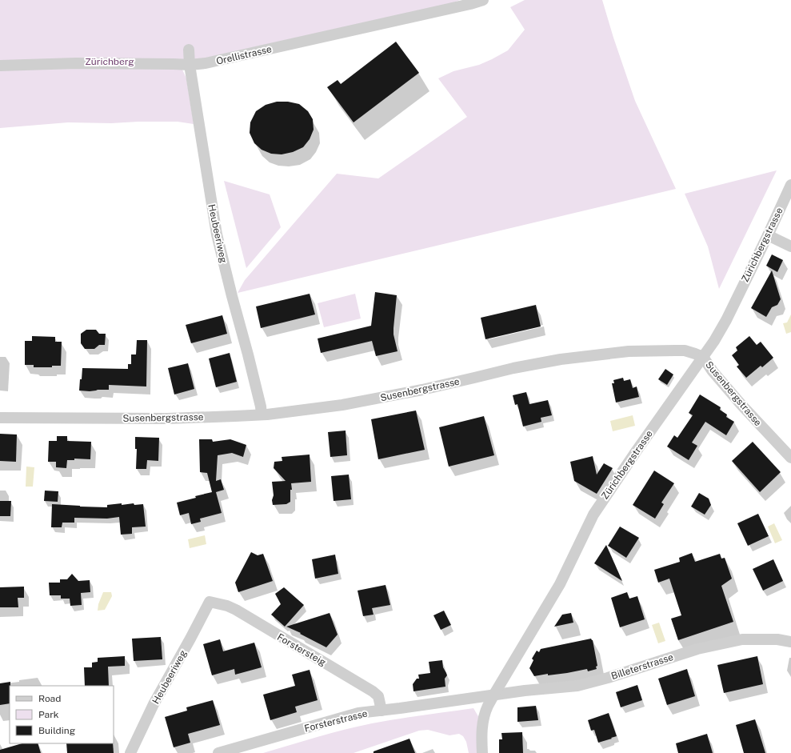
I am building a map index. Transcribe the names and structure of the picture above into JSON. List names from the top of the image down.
{
  "streets": {
    "street": [
      "Orellistrasse",
      "Heubeeriweg",
      "Zürichbergstrasse",
      "Susenbergstrasse",
      "Forstersteig",
      "Billeterstrasse",
      "Forsterstrasse"
    ]
  },
  "crossings": [
    ["Orellistrasse", "Heubeeriweg"],
    ["Heubeeriweg", "Susenbergstrasse"],
    ["Heubeeriweg", "Forstersteig"],
    ["Zürichbergstrasse", "Susenbergstrasse"],
    ["Zürichbergstrasse", "Billeterstrasse"],
    ["Zürichbergstrasse", "Forsterstrasse"],
    ["Forstersteig", "Forsterstrasse"],
    ["Billeterstrasse", "Forsterstrasse"]
  ],
  "parks": ["Zürichberg"],
  "legend": ["Road", "Park", "Building"]
}
